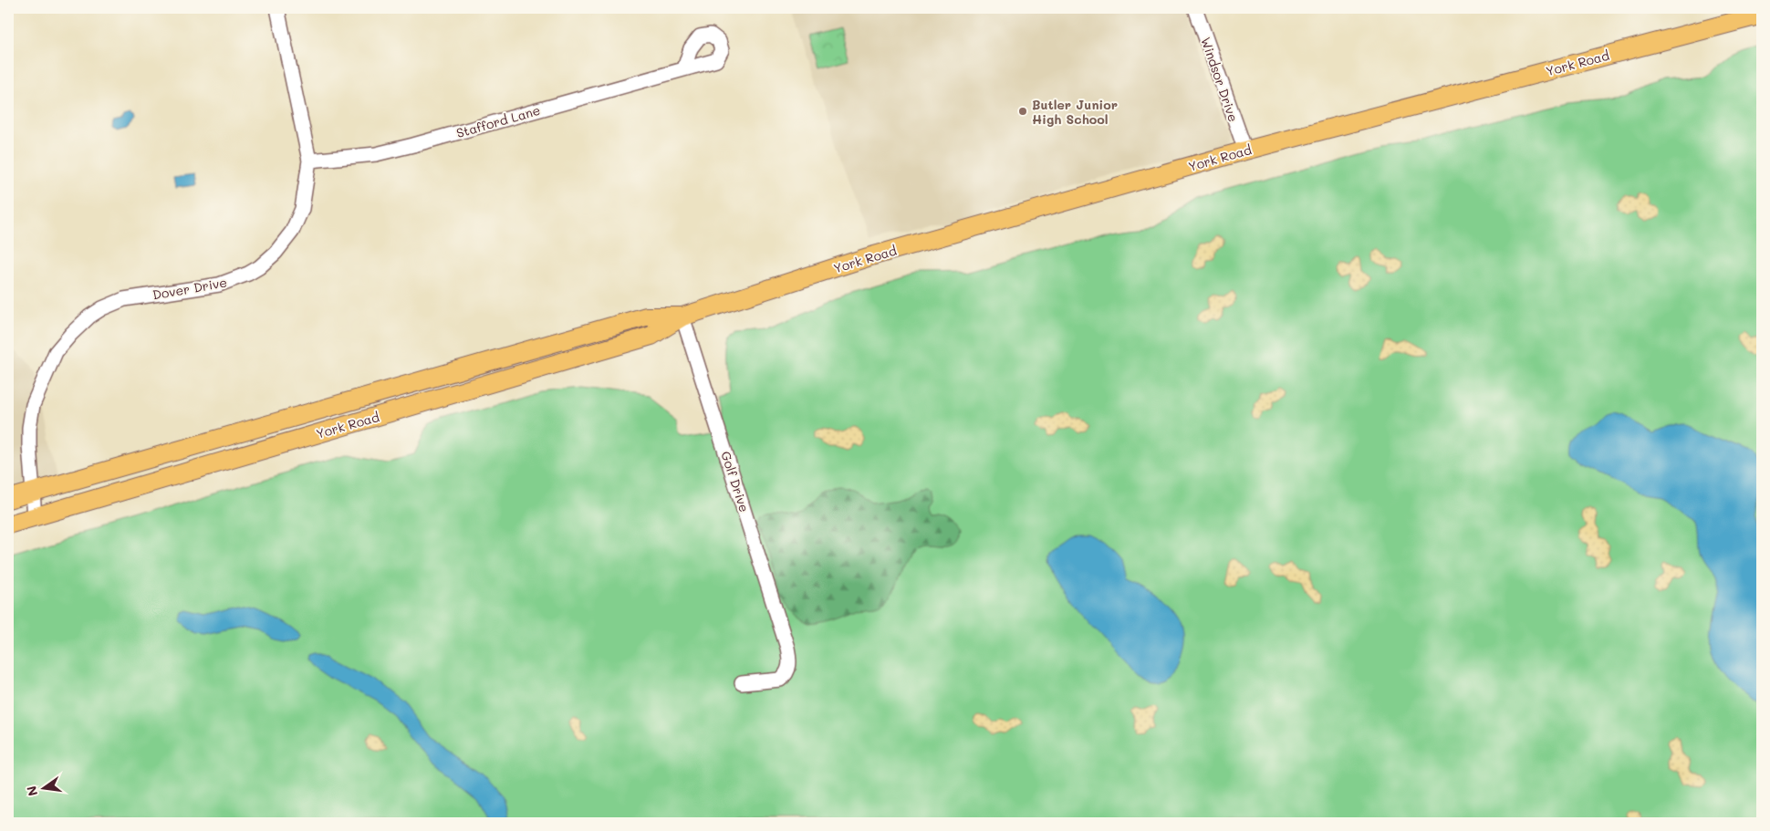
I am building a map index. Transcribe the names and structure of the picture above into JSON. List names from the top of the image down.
{
  "streets": {
    "main road": ["York Road"],
    "street": [
      "Windsor Drive",
      "Stafford Lane",
      "Dover Drive",
      "Golf Drive"
    ]
  },
  "crossings": [
    ["York Road", "Windsor Drive"],
    ["York Road", "Dover Drive"],
    ["York Road", "Golf Drive"],
    ["Stafford Lane", "Dover Drive"]
  ],
  "places": ["Butler Junior High School"],
  "north": "left"
}
